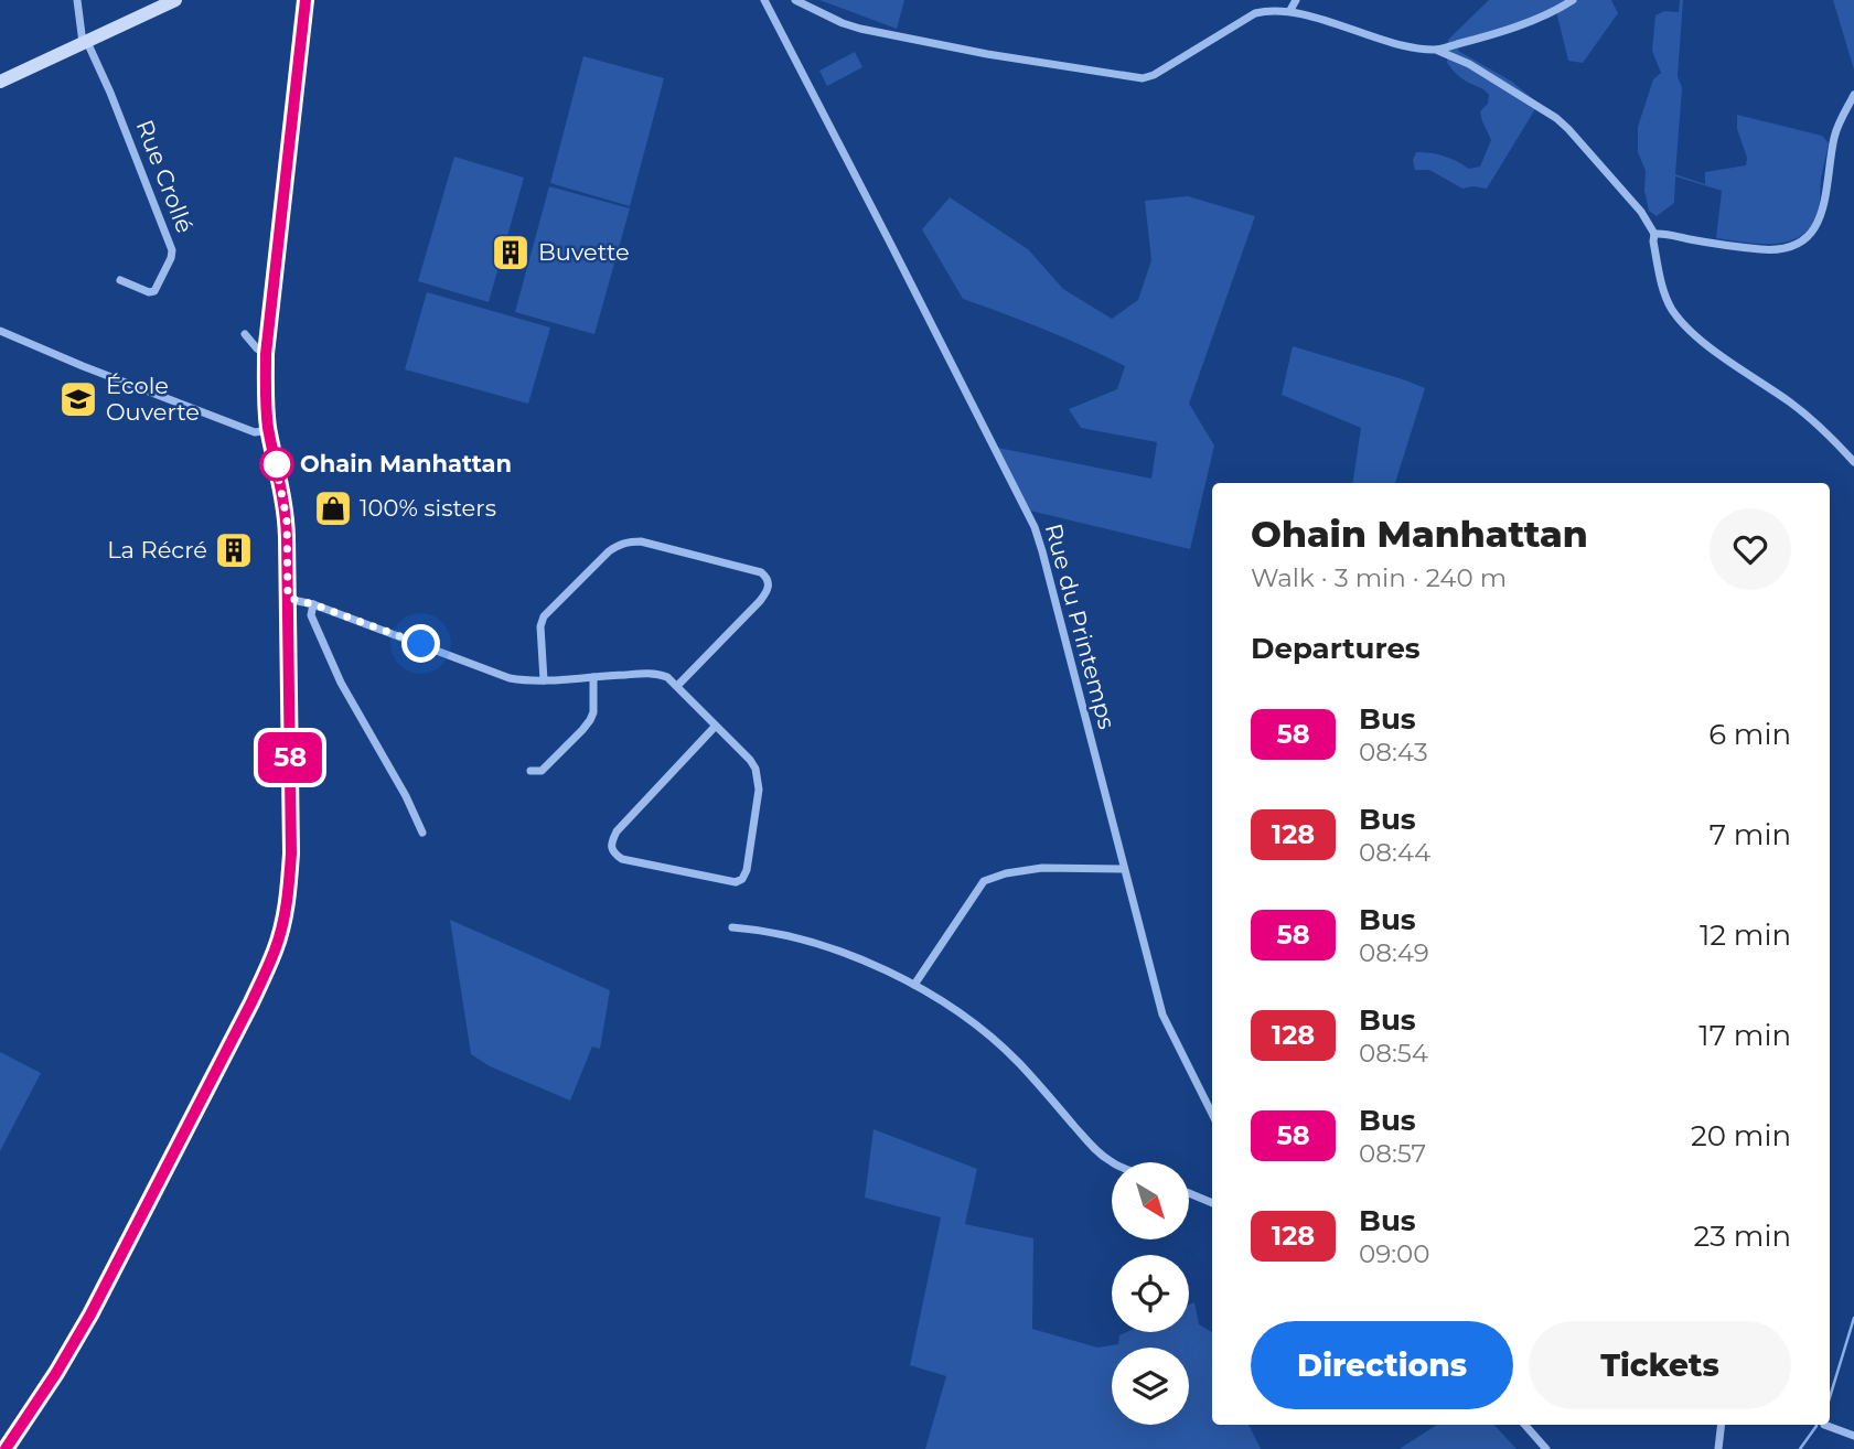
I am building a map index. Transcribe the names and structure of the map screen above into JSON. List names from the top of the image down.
{
  "streets": {
    "street": ["Rue Crollé", "Rue du Printemps"]
  },
  "places": {
    "building": ["Buvette", "La Récré"],
    "school or university": ["École Ouverte"],
    "other": ["Ohain Manhattan"],
    "shop": ["100% sisters"]
  },
  "lines": ["bus line 58"],
  "north": "bottom right",
  "page": {
    "on_map": "58",
    "heading": [
      ["Ohain Manhattan", "Walk · 3 min · 240 m"],
      "Departures"
    ],
    "list": [
      {
        "mark": "58",
        "name": "Bus",
        "note": "08:43",
        "value": "6 min"
      },
      {
        "mark": "128",
        "name": "Bus",
        "note": "08:44",
        "value": "7 min"
      },
      {
        "mark": "58",
        "name": "Bus",
        "note": "08:49",
        "value": "12 min"
      },
      {
        "mark": "128",
        "name": "Bus",
        "note": "08:54",
        "value": "17 min"
      },
      {
        "mark": "58",
        "name": "Bus",
        "note": "08:57",
        "value": "20 min"
      },
      {
        "mark": "128",
        "name": "Bus",
        "note": "09:00",
        "value": "23 min"
      }
    ],
    "buttons": ["Directions", "Tickets"]
  }
}
